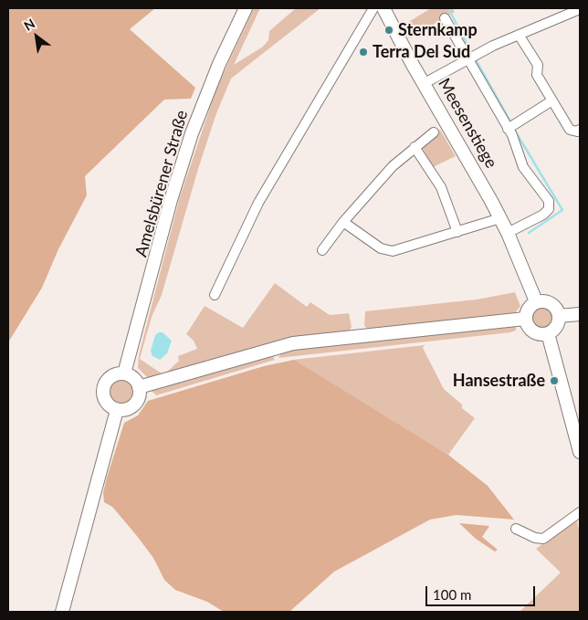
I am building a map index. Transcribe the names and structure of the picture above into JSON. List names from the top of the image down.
{
  "streets": {
    "main road": ["Meesenstiege", "Amelsbürener Straße"]
  },
  "places": ["Sternkamp", "Terra Del Sud", "Hansestraße"],
  "scale_bar": "100 m",
  "north": "top left"
}
